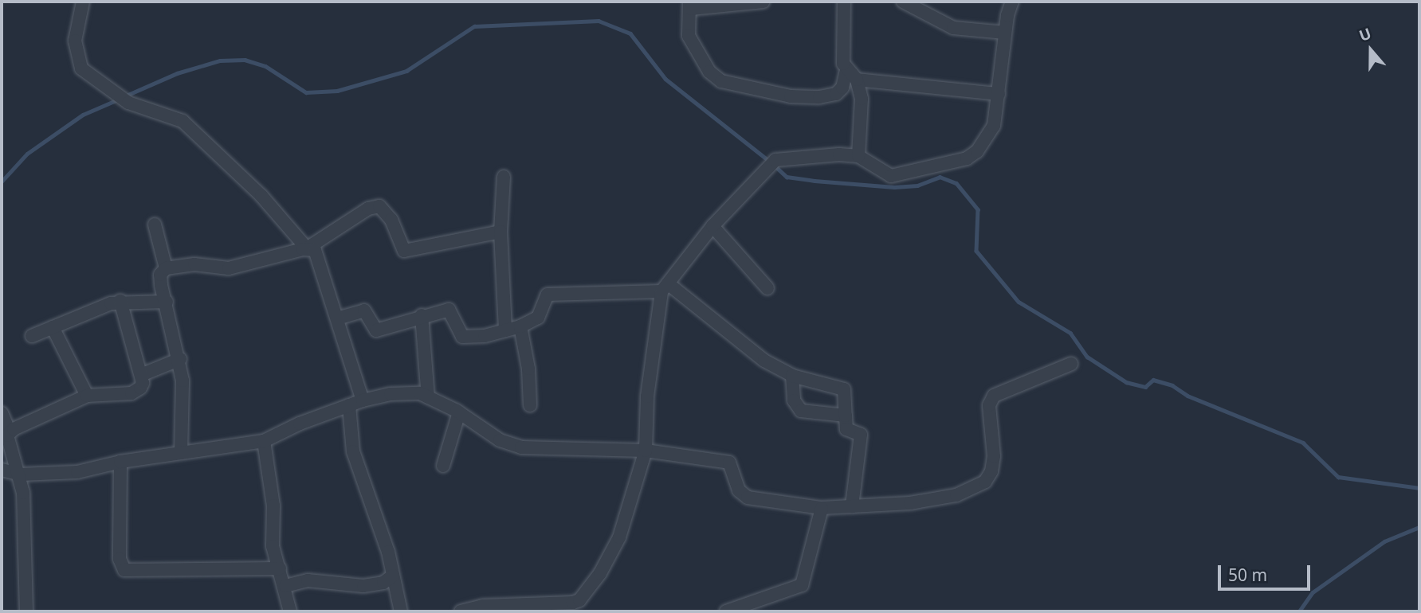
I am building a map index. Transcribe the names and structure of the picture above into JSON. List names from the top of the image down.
{
  "scale_bar": "50 m",
  "north": "top"
}
